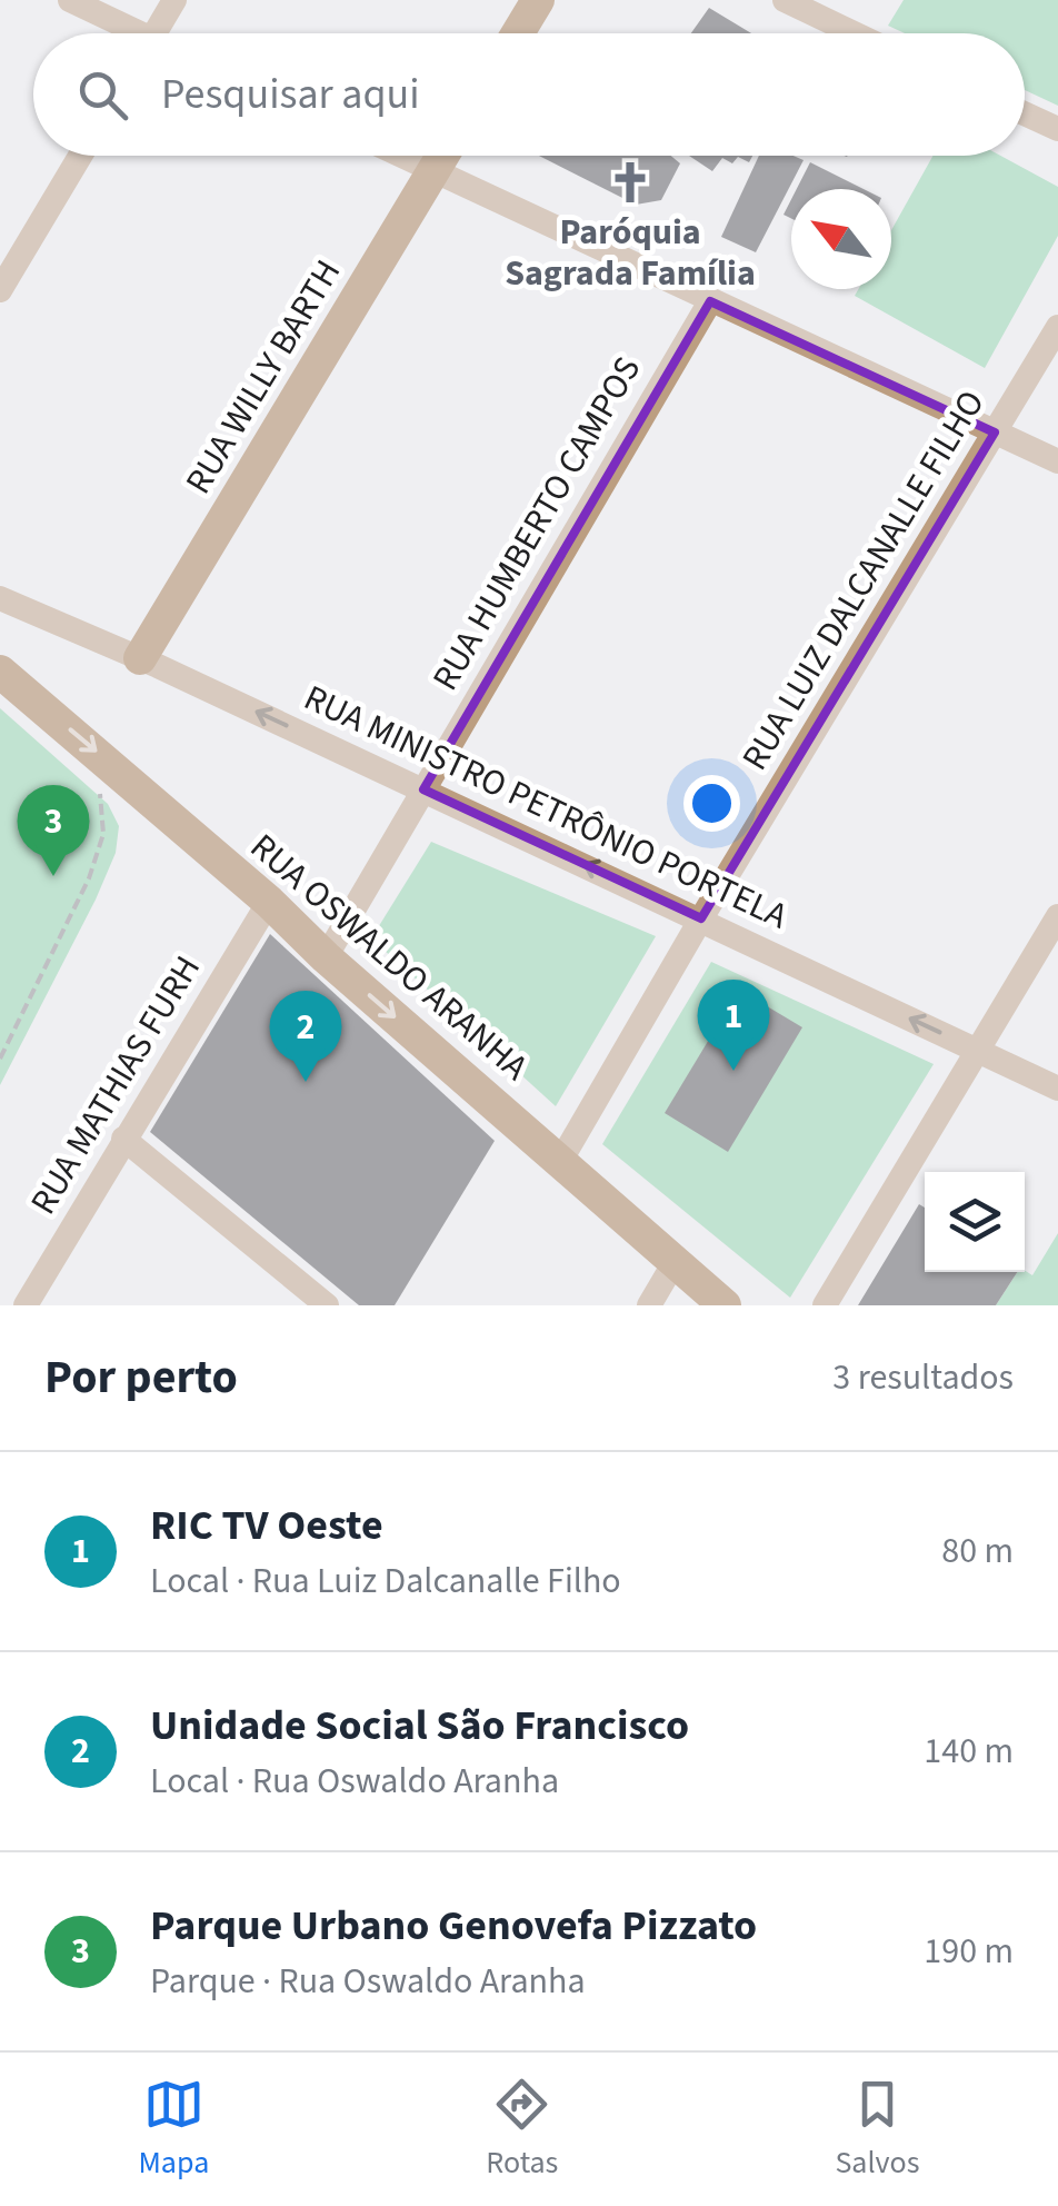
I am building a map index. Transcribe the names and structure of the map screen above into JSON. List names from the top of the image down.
{
  "streets": {
    "street": [
      "RUA WILLY BARTH",
      "RUA HUMBERTO CAMPOS",
      "RUA LUIZ DALCANALLE FILHO",
      "RUA MINISTRO PETRÔNIO PORTELA",
      "RUA OSWALDO ARANHA",
      "RUA MATHIAS FURH"
    ]
  },
  "crossings": [
    ["RUA WILLY BARTH", "RUA MINISTRO PETRÔNIO PORTELA"],
    ["RUA HUMBERTO CAMPOS", "RUA MINISTRO PETRÔNIO PORTELA"],
    ["RUA HUMBERTO CAMPOS", "RUA OSWALDO ARANHA"],
    ["RUA LUIZ DALCANALLE FILHO", "RUA MINISTRO PETRÔNIO PORTELA"],
    ["RUA LUIZ DALCANALLE FILHO", "RUA OSWALDO ARANHA"],
    ["RUA OSWALDO ARANHA", "RUA MATHIAS FURH"]
  ],
  "one_way": ["RUA MINISTRO PETRÔNIO PORTELA"],
  "places": {
    "church": ["Paróquia Sagrada Família"]
  },
  "north": "top left",
  "page": {
    "search": "Pesquisar aqui",
    "pins": ["3", "1", "2"],
    "heading": ["Por perto", "3 resultados"],
    "list": [
      {
        "mark": "1",
        "name": "RIC TV Oeste",
        "note": "Local · Rua Luiz Dalcanalle Filho",
        "value": "80 m"
      },
      {
        "mark": "2",
        "name": "Unidade Social São Francisco",
        "note": "Local · Rua Oswaldo Aranha",
        "value": "140 m"
      },
      {
        "mark": "3",
        "name": "Parque Urbano Genovefa Pizzato",
        "note": "Parque · Rua Oswaldo Aranha",
        "value": "190 m"
      }
    ],
    "nav": ["Mapa", "Rotas", "Salvos"]
  }
}
